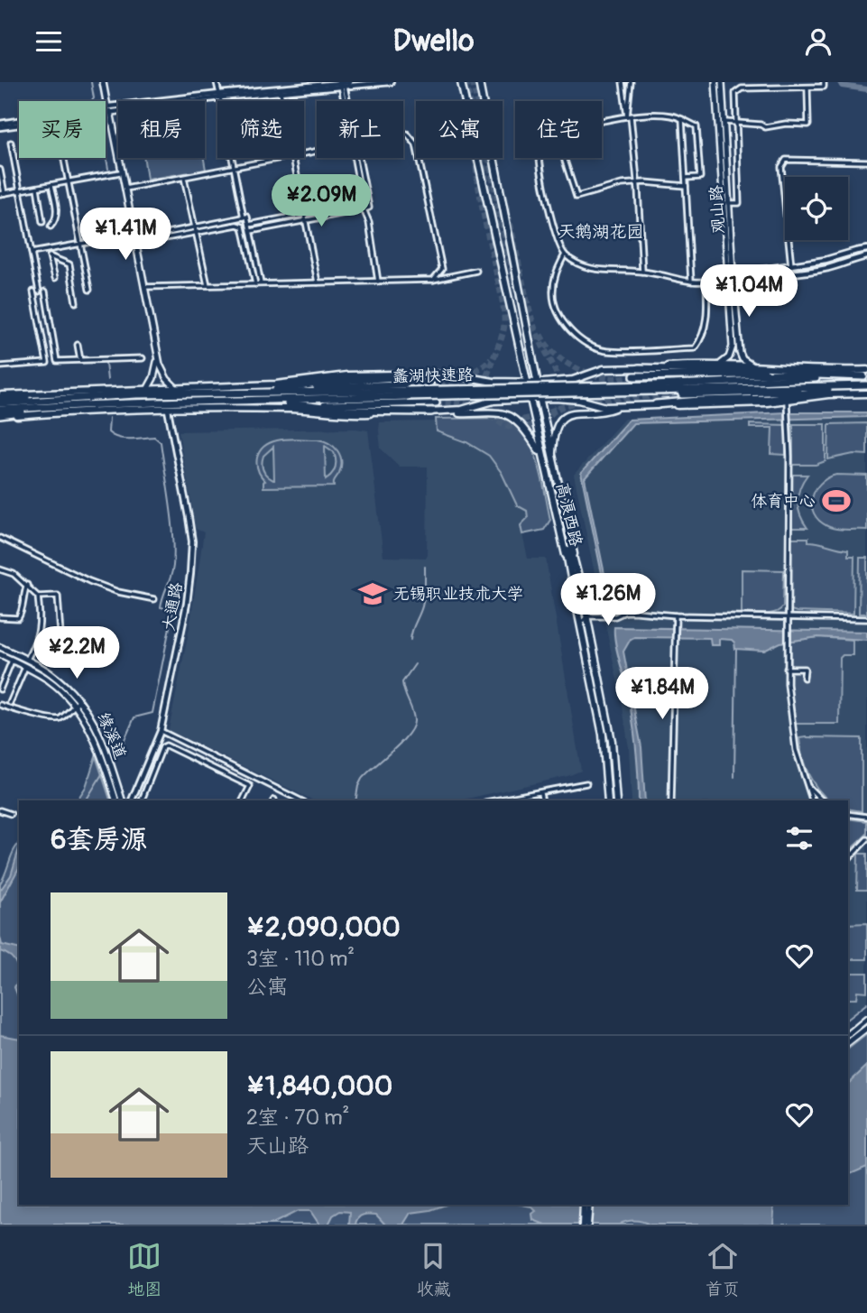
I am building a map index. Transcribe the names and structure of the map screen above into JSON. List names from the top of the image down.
{
  "streets": {
    "highway": ["蠡湖快速路"],
    "main road": ["观山路", "高浪西路", "缘溪道"],
    "street": ["大通路"]
  },
  "districts": ["天鹅湖花园"],
  "places": {
    "sports": ["体育中心"],
    "school or university": ["无锡职业技术大学"]
  },
  "page": {
    "header": "Dwello",
    "chip": [
      "买房",
      "租房",
      "筛选",
      "新上",
      "公寓",
      "住宅"
    ],
    "price": [
      "¥2.09M",
      "¥1.41M",
      "¥1.04M",
      "¥1.26M",
      "¥2.2M",
      "¥1.84M"
    ],
    "heading": "6套房源",
    "list": [
      {
        "name": "¥2,090,000",
        "note": "3室 · 110 m² · 公寓"
      },
      {
        "name": "¥1,840,000",
        "note": "2室 · 70 m² · 天山路"
      }
    ],
    "tabs": ["地图", "收藏", "首页"]
  }
}
